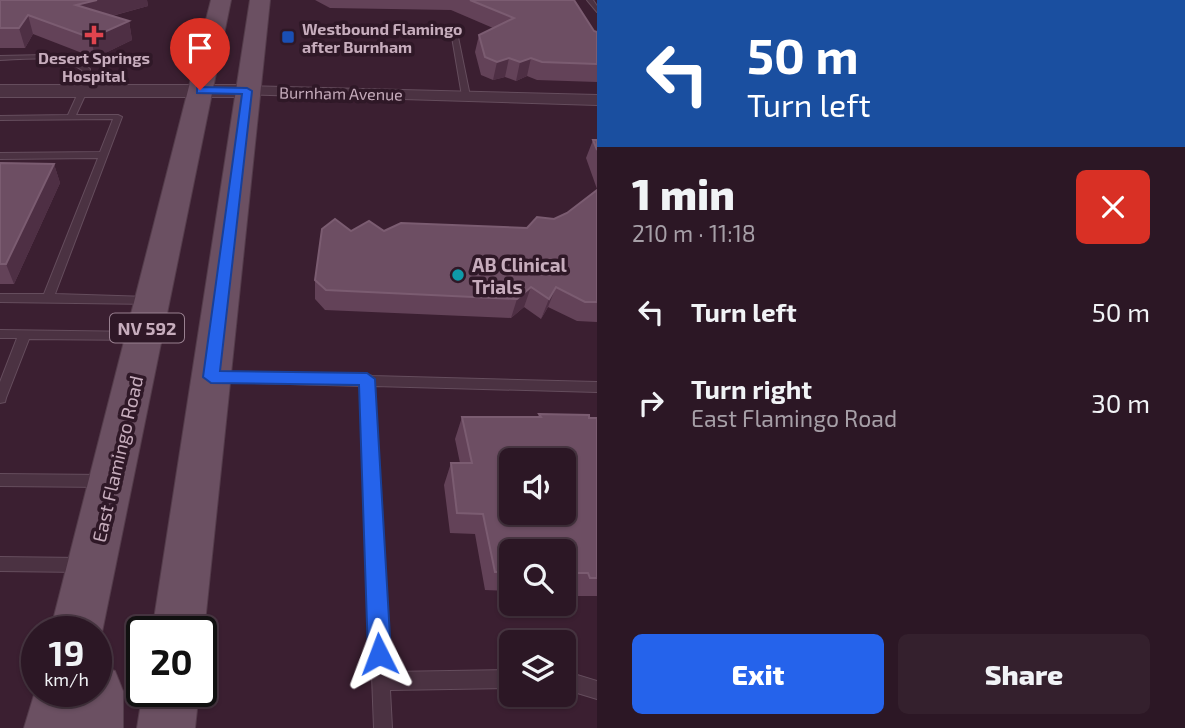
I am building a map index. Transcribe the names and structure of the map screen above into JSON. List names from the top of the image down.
{
  "streets": {
    "main road": ["NV 592", "East Flamingo Road"],
    "street": ["Burnham Avenue"]
  },
  "crossings": [
    ["Burnham Avenue", "East Flamingo Road"]
  ],
  "places": {
    "health": ["Desert Springs Hospital"],
    "transit": ["Westbound Flamingo after Burnham"],
    "other": ["AB Clinical Trials"]
  },
  "page": {
    "turn": ["50 m", "Turn left"],
    "heading": ["1 min", "210 m · 11:18"],
    "list": [
      {
        "name": "Turn left",
        "value": "50 m"
      },
      {
        "name": "Turn right",
        "note": "East Flamingo Road",
        "value": "30 m"
      }
    ],
    "speed": "19 km/h",
    "limit": "20",
    "buttons": ["Exit", "Share"]
  }
}
